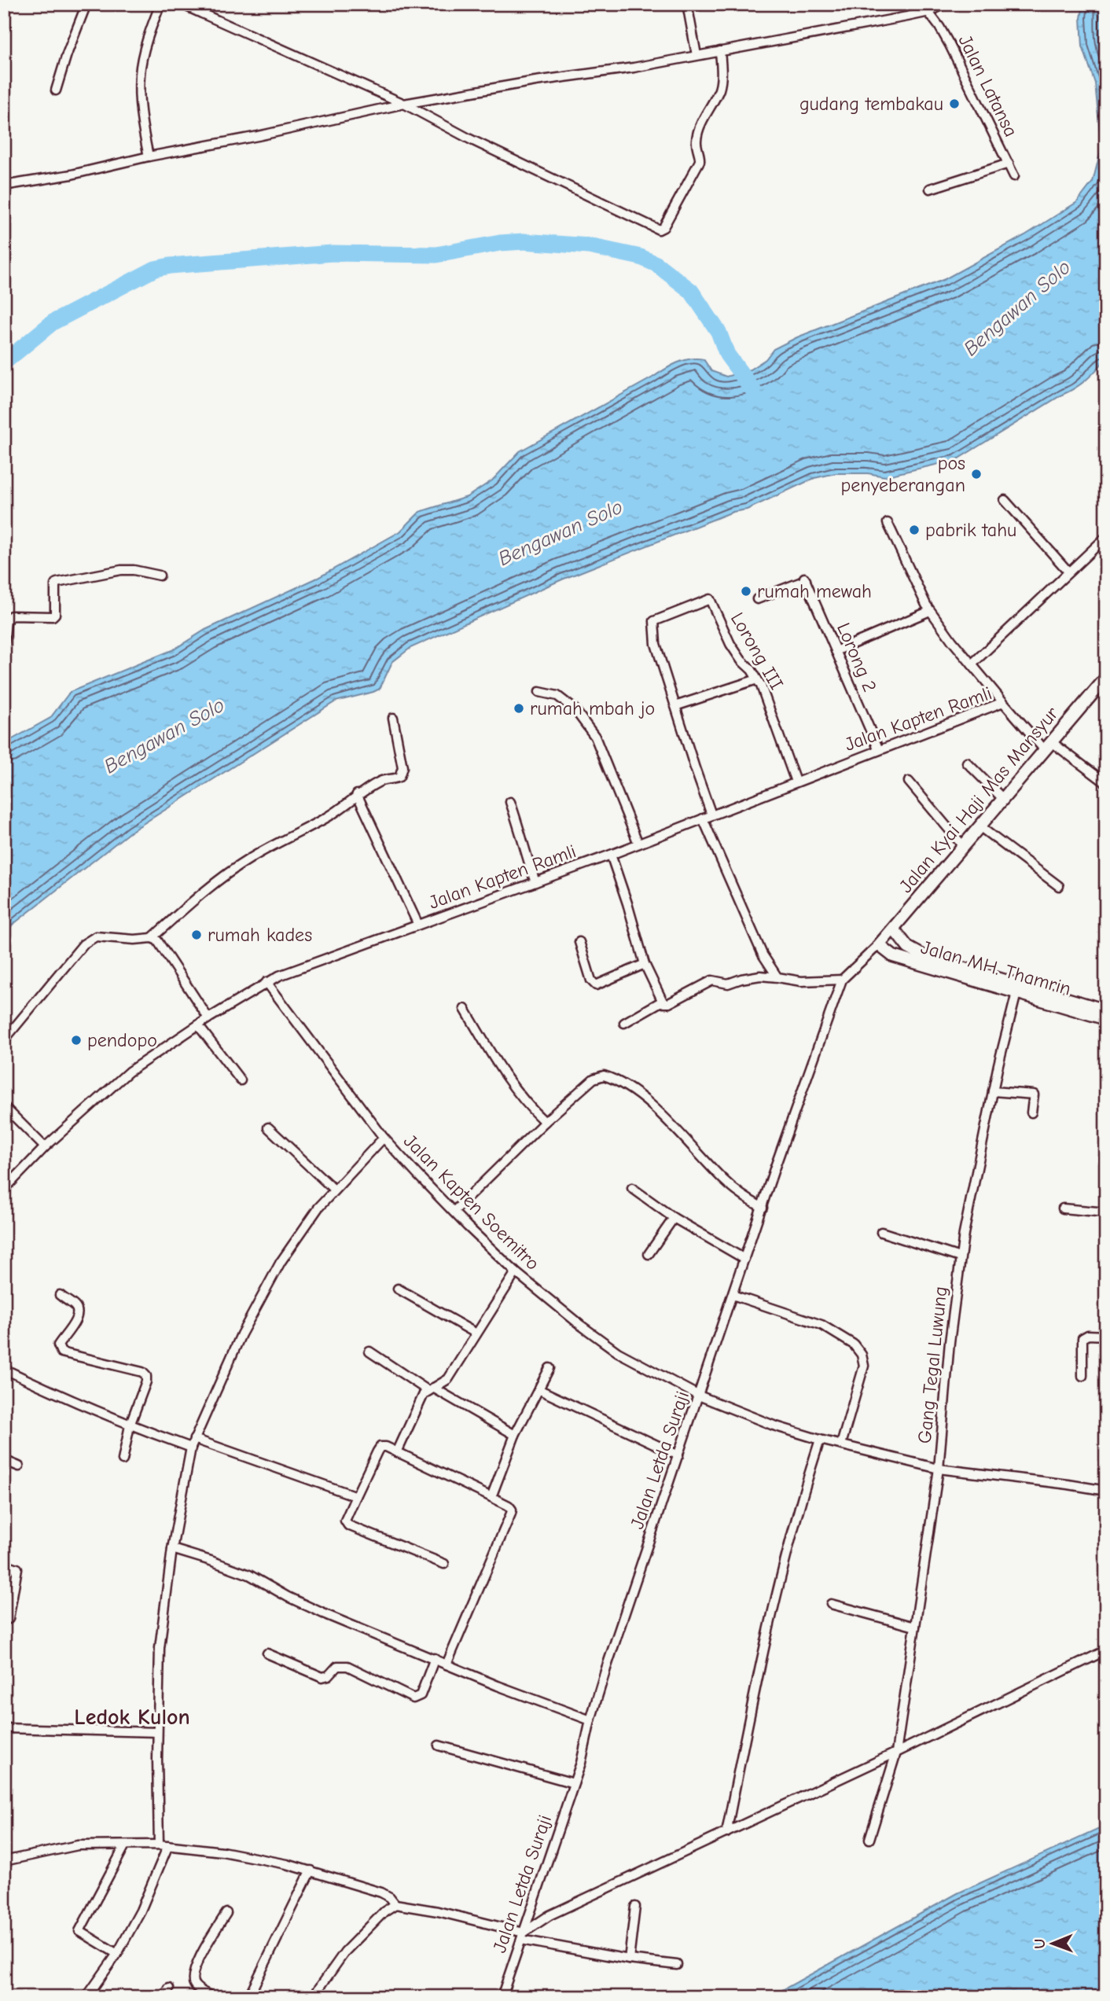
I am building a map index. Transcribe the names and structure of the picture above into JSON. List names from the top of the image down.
{
  "streets": {
    "main road": ["Jalan Kyai Haji Mas Mansyur", "Jalan MH. Thamrin"],
    "street": [
      "Jalan Latansa",
      "Lorong III",
      "Lorong 2",
      "Jalan Kapten Ramli",
      "Jalan Kapten Soemitro",
      "Gang Tegal Luwung",
      "Jalan Letda Suraji"
    ]
  },
  "crossings": [
    ["Lorong III", "Jalan Kapten Ramli"],
    ["Lorong 2", "Jalan Kapten Ramli"],
    ["Jalan Kapten Ramli", "Jalan Kyai Haji Mas Mansyur"],
    ["Jalan Kapten Ramli", "Jalan Kapten Soemitro"],
    ["Jalan Kyai Haji Mas Mansyur", "Jalan MH. Thamrin"],
    ["Jalan Kyai Haji Mas Mansyur", "Jalan Letda Suraji"],
    ["Jalan MH. Thamrin", "Gang Tegal Luwung"],
    ["Jalan MH. Thamrin", "Jalan Letda Suraji"],
    ["Jalan Kapten Soemitro", "Gang Tegal Luwung"],
    ["Jalan Kapten Soemitro", "Jalan Letda Suraji"]
  ],
  "districts": ["Ledok Kulon"],
  "water": ["Bengawan Solo"],
  "places": [
    "gudang tembakau",
    "pos penyeberangan",
    "pabrik tahu",
    "rumah mewah",
    "rumah mbah jo",
    "rumah kades",
    "pendopo"
  ],
  "north": "left"
}
